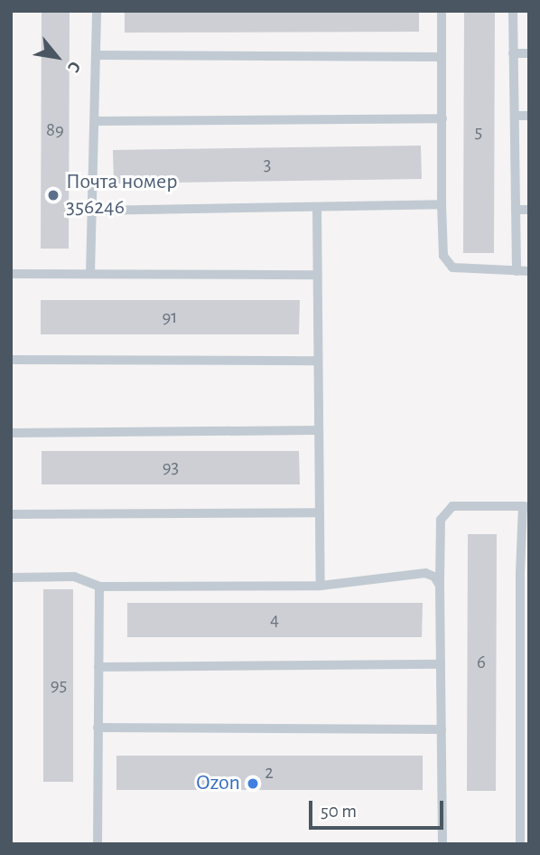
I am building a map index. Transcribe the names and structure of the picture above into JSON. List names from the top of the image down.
{
  "places": ["Почта номер 356246", "Ozon"],
  "house_numbers": [
    "89",
    "5",
    "3",
    "91",
    "93",
    "4",
    "6",
    "95",
    "2"
  ],
  "scale_bar": "50 m",
  "north": "bottom right"
}
